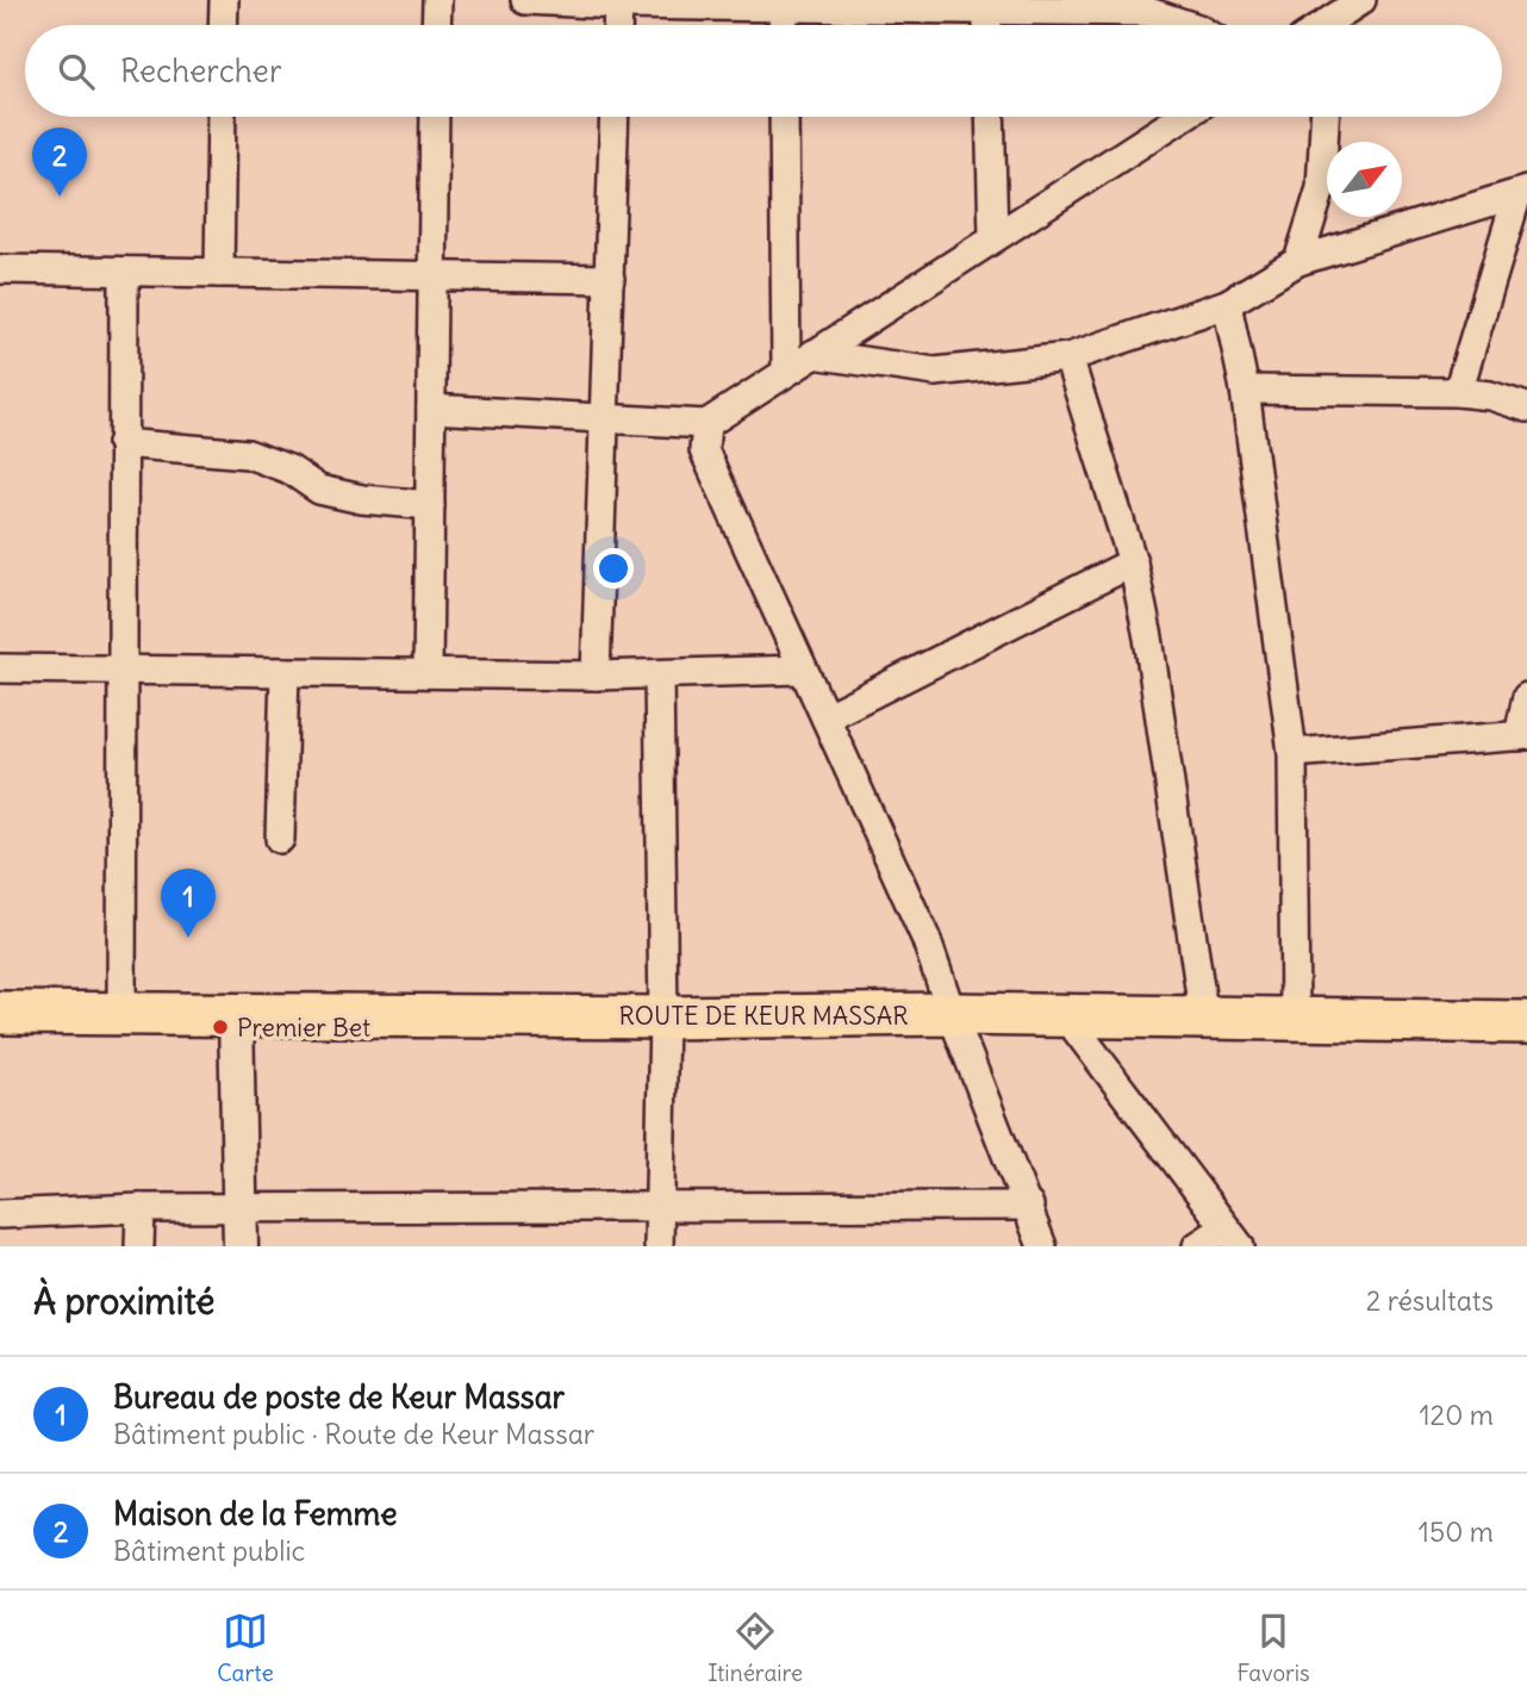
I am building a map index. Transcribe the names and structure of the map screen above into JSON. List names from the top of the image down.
{
  "streets": {
    "main road": ["ROUTE DE KEUR MASSAR"]
  },
  "places": ["Premier Bet"],
  "north": "top right",
  "page": {
    "search": "Rechercher",
    "pins": ["2", "1"],
    "heading": ["À proximité", "2 résultats"],
    "list": [
      {
        "mark": "1",
        "name": "Bureau de poste de Keur Massar",
        "note": "Bâtiment public · Route de Keur Massar",
        "value": "120 m"
      },
      {
        "mark": "2",
        "name": "Maison de la Femme",
        "note": "Bâtiment public",
        "value": "150 m"
      }
    ],
    "nav": ["Carte", "Itinéraire", "Favoris"]
  }
}
